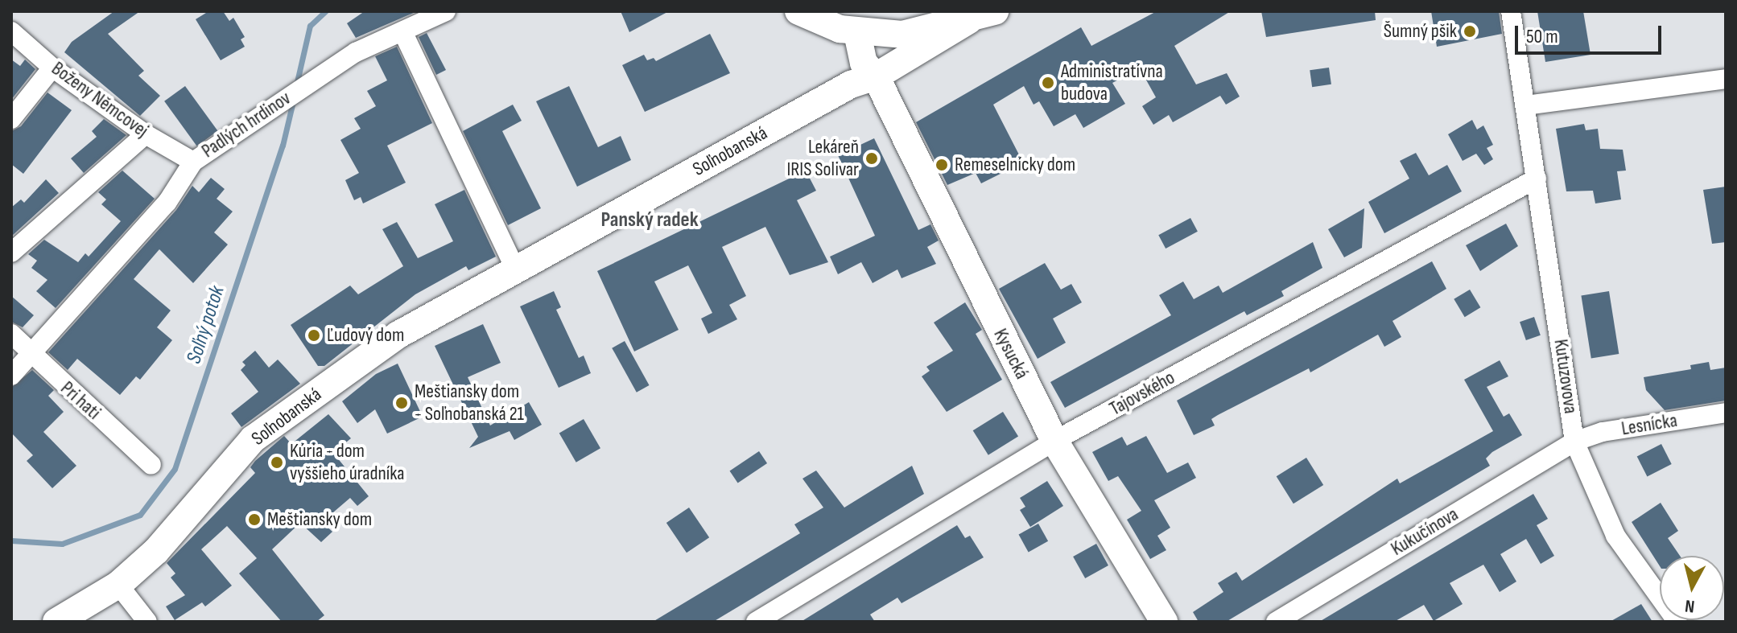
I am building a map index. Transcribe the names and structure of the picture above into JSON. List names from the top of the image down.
{
  "streets": {
    "street": [
      "Boženy Němcovej",
      "Padlých hrdinov",
      "Soľnobanská",
      "Kysucká",
      "Kutuzovova",
      "Tajovského",
      "Pri hati",
      "Lesnícka",
      "Kukučínova"
    ]
  },
  "crossings": [
    ["Boženy Němcovej", "Padlých hrdinov"],
    ["Padlých hrdinov", "Pri hati"],
    ["Soľnobanská", "Kysucká"],
    ["Kysucká", "Tajovského"],
    ["Kutuzovova", "Tajovského"],
    ["Kutuzovova", "Lesnícka"],
    ["Kutuzovova", "Kukučínova"],
    ["Lesnícka", "Kukučínova"]
  ],
  "districts": ["Panský radek"],
  "water": ["Soľný potok"],
  "places": [
    "Šumný pšik",
    "Administratívna budova",
    "Lekáreň IRIS Solivar",
    "Remeselnícky dom",
    "Ľudový dom",
    "Meštiansky dom - Soľnobanská 21",
    "Kúria - dom vyššieho úradníka",
    "Meštiansky dom"
  ],
  "scale_bar": "50 m",
  "north": "bottom"
}
